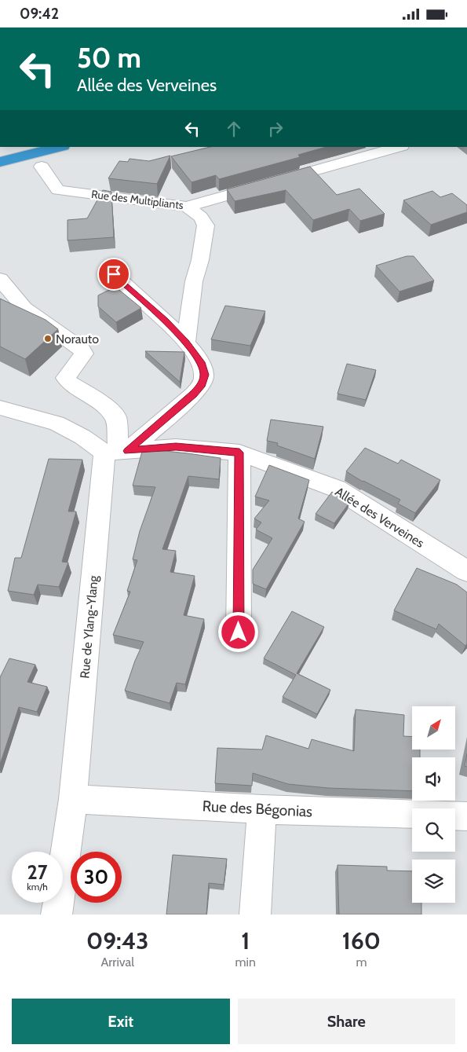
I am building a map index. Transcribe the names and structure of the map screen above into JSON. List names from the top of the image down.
{
  "streets": {
    "street": [
      "Rue des Multipliants",
      "Allée des Verveines",
      "Rue de Ylang-Ylang",
      "Rue des Bégonias"
    ]
  },
  "crossings": [
    ["Allée des Verveines", "Rue de Ylang-Ylang"],
    ["Rue de Ylang-Ylang", "Rue des Bégonias"]
  ],
  "places": ["Norauto"],
  "north": "top right",
  "page": {
    "status": "09:42",
    "turn": ["50 m", "Allée des Verveines"],
    "speed": "27 km/h",
    "limit": "30",
    "eta": [
      "09:43",
      "Arrival",
      "1",
      "min",
      "160",
      "m"
    ],
    "buttons": ["Exit", "Share"]
  }
}
